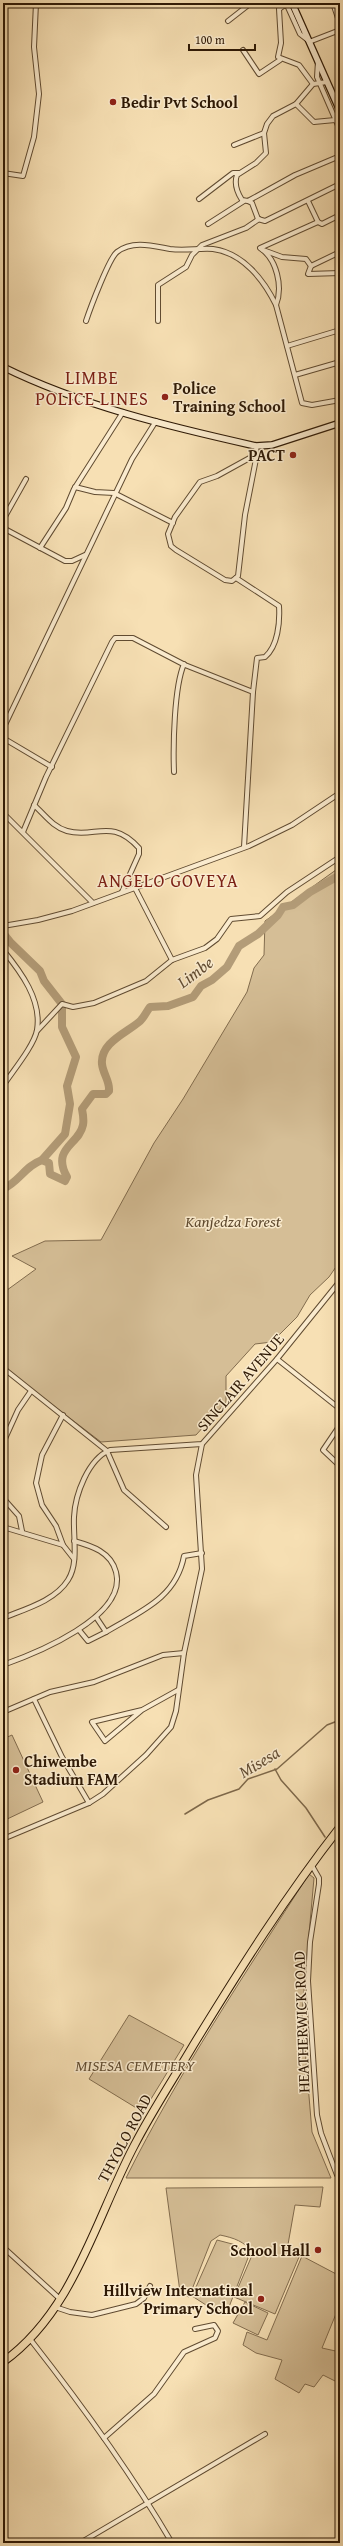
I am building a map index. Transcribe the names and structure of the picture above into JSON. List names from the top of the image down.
{
  "streets": {
    "highway": ["THYOLO ROAD"],
    "street": ["SINCLAIR AVENUE", "HEATHERWICK ROAD"]
  },
  "crossings": [
    ["HEATHERWICK ROAD", "THYOLO ROAD"]
  ],
  "districts": ["LIMBE POLICE LINES", "ANGELO GOVEYA"],
  "water": ["Limbe", "Misesa"],
  "parks": ["Kanjedza Forest", "MISESA CEMETERY"],
  "places": [
    "Bedir Pvt School",
    "Police Training School",
    "PACT",
    "Chiwembe Stadium FAM",
    "School Hall",
    "Hillview Internatinal Primary School"
  ],
  "scale_bar": "100 m"
}
